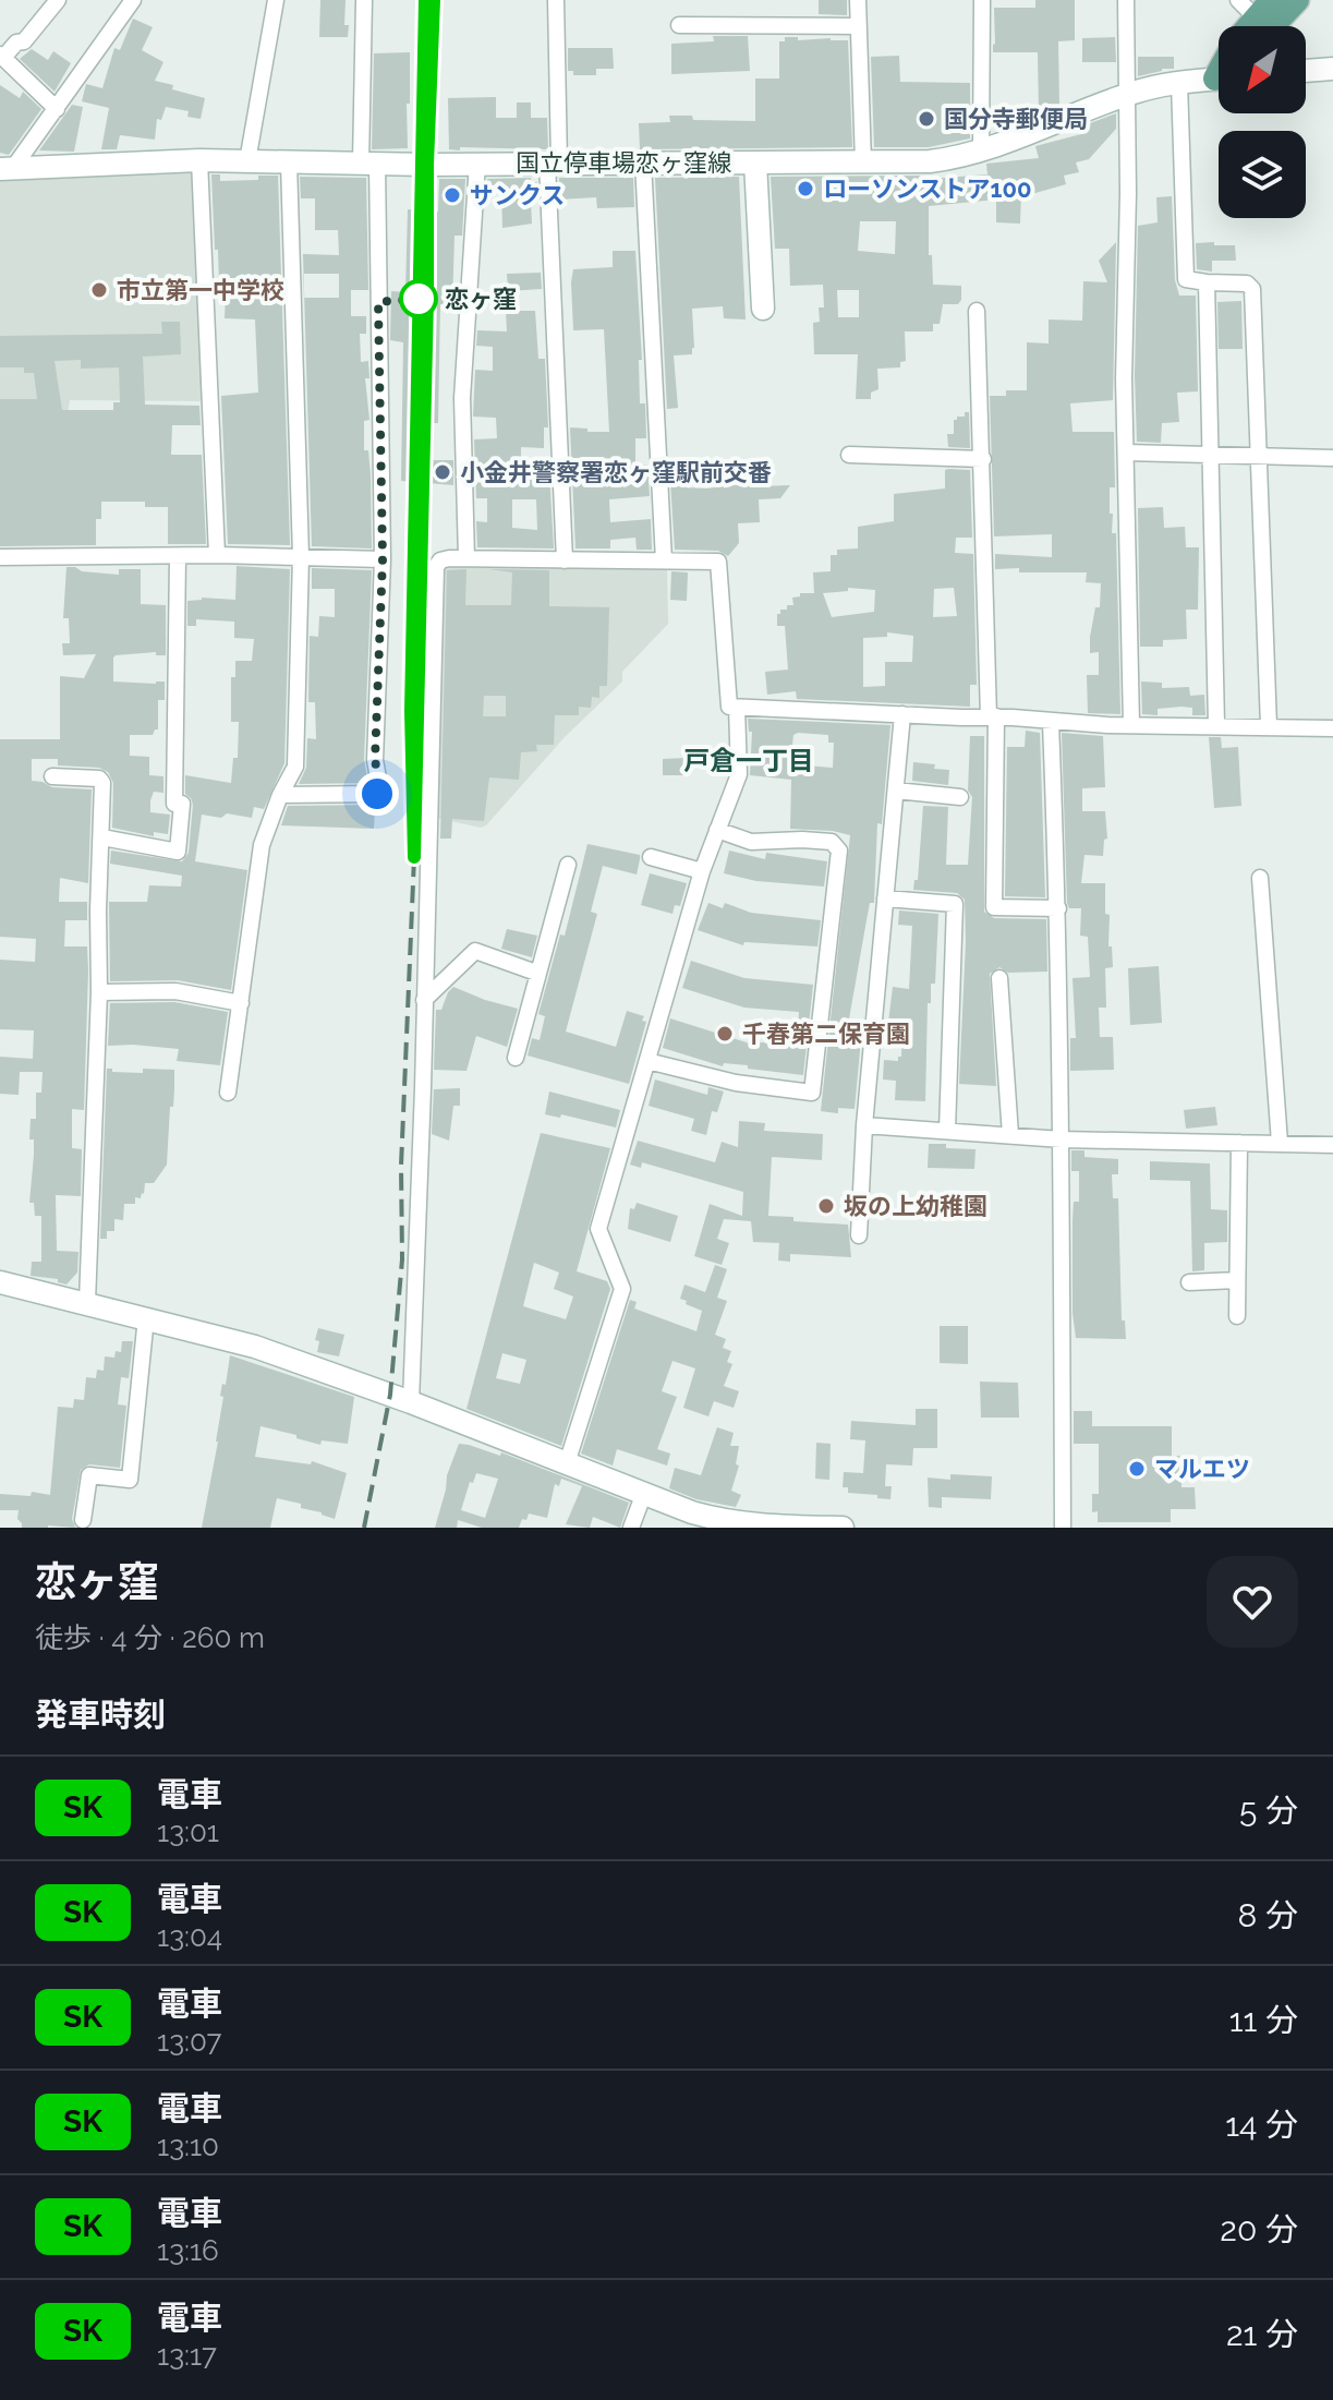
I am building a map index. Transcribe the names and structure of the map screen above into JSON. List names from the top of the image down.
{
  "streets": {
    "main road": ["国立停車場恋ヶ窪線"]
  },
  "districts": ["戸倉一丁目"],
  "places": [
    "国分寺郵便局",
    "ローソンストア100",
    "サンクス",
    "市立第一中学校",
    "恋ヶ窪",
    "小金井警察署恋ヶ窪駅前交番",
    "千春第二保育園",
    "坂の上幼稚園",
    "マルエツ"
  ],
  "north": "bottom left",
  "page": {
    "heading": [
      ["恋ヶ窪", "徒歩 · 4 分 · 260 m"],
      "発車時刻"
    ],
    "list": [
      {
        "mark": "SK",
        "name": "電車",
        "note": "13:01",
        "value": "5 分"
      },
      {
        "mark": "SK",
        "name": "電車",
        "note": "13:04",
        "value": "8 分"
      },
      {
        "mark": "SK",
        "name": "電車",
        "note": "13:07",
        "value": "11 分"
      },
      {
        "mark": "SK",
        "name": "電車",
        "note": "13:10",
        "value": "14 分"
      },
      {
        "mark": "SK",
        "name": "電車",
        "note": "13:16",
        "value": "20 分"
      },
      {
        "mark": "SK",
        "name": "電車",
        "note": "13:17",
        "value": "21 分"
      }
    ]
  }
}
